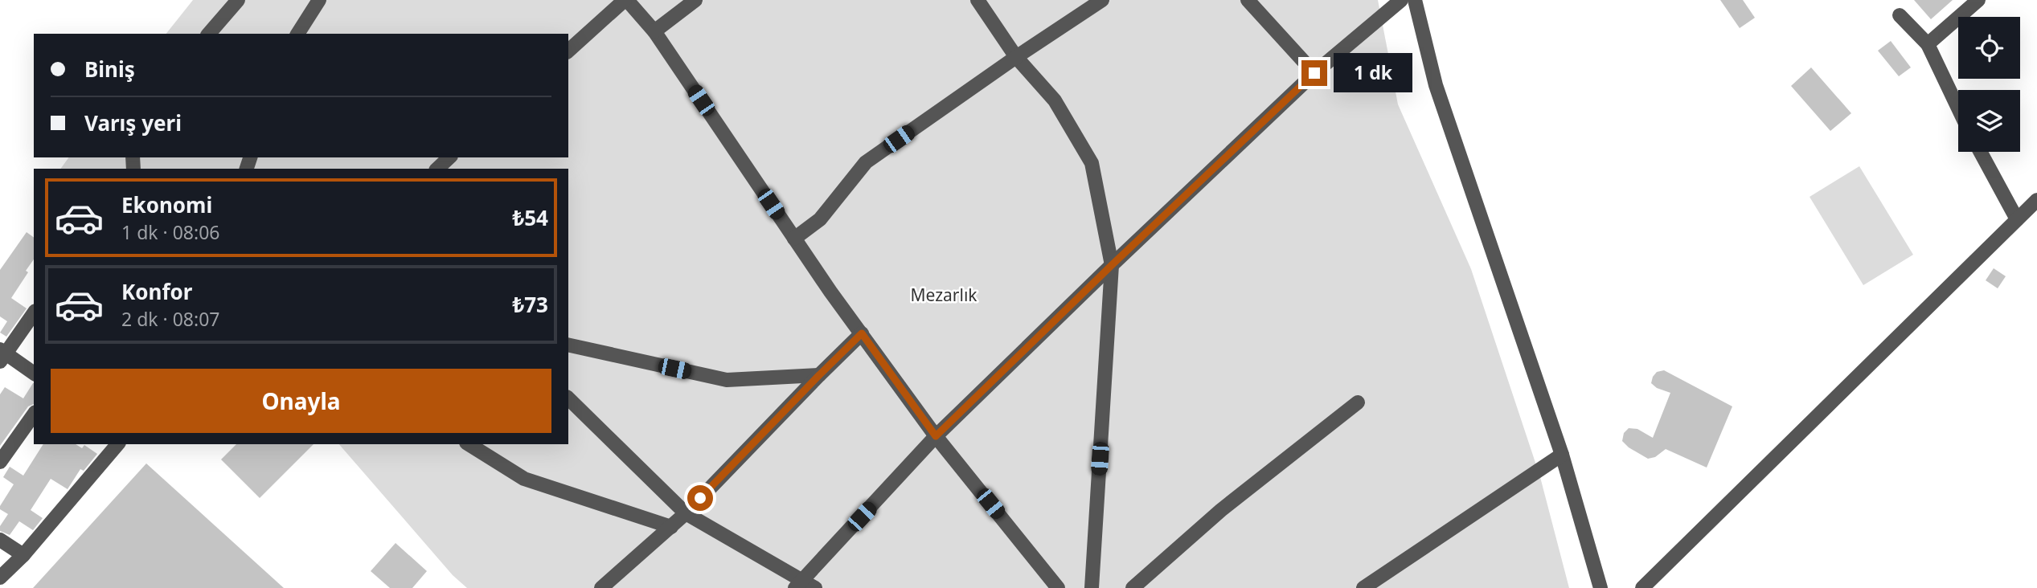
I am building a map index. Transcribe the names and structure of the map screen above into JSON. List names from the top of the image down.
{
  "parks": ["Mezarlık"],
  "page": {
    "banner": ["Biniş", "Varış yeri"],
    "bubble": "1 dk",
    "list": [
      {
        "name": "Ekonomi",
        "note": "1 dk · 08:06",
        "value": "₺54"
      },
      {
        "name": "Konfor",
        "note": "2 dk · 08:07",
        "value": "₺73"
      }
    ],
    "buttons": "Onayla"
  }
}
